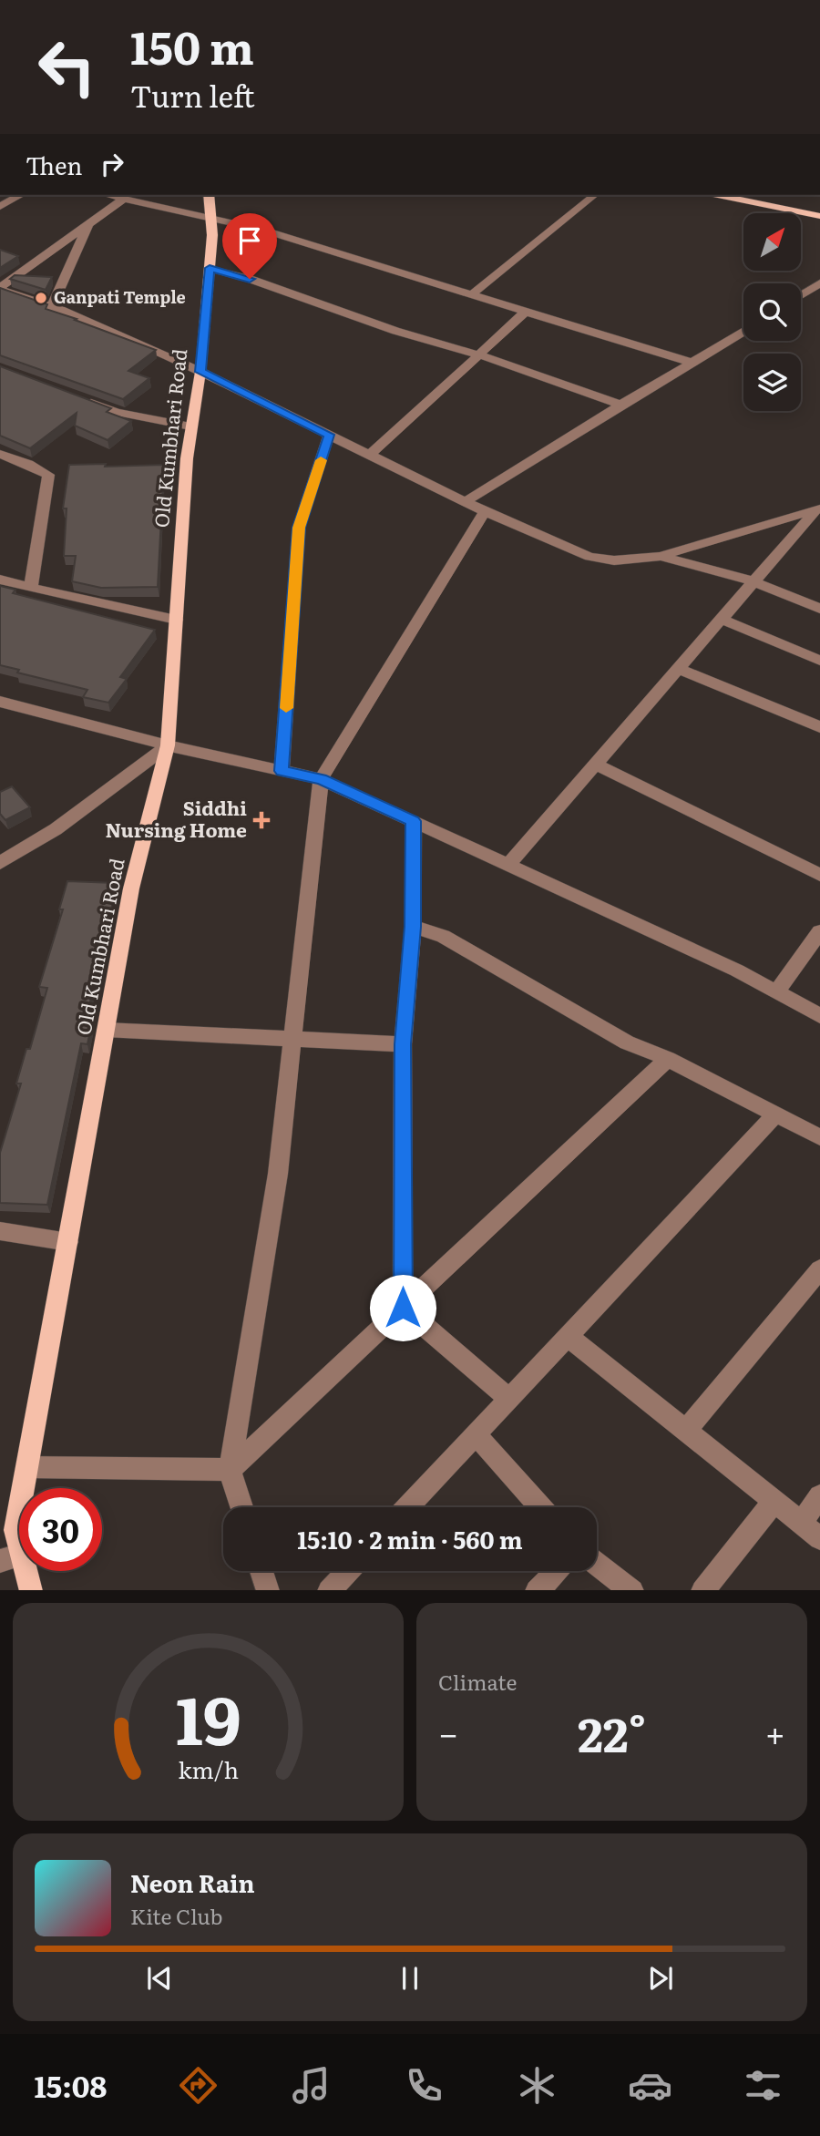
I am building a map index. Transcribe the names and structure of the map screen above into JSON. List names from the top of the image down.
{
  "streets": {
    "main road": ["Old Kumbhari Road"]
  },
  "places": {
    "other": ["Ganpati Temple"],
    "health": ["Siddhi Nursing Home"]
  },
  "north": "top right",
  "page": {
    "turn": ["150 m", "Turn left"],
    "then": "Then",
    "limit": "30",
    "trip": "15:10 · 2 min · 560 m",
    "tile": "Climate",
    "heat": ["−", "22°", "+"],
    "song": ["Neon Rain", "Kite Club"],
    "tabs": "15:08",
    "gauge": ["19", "km/h"]
  }
}
